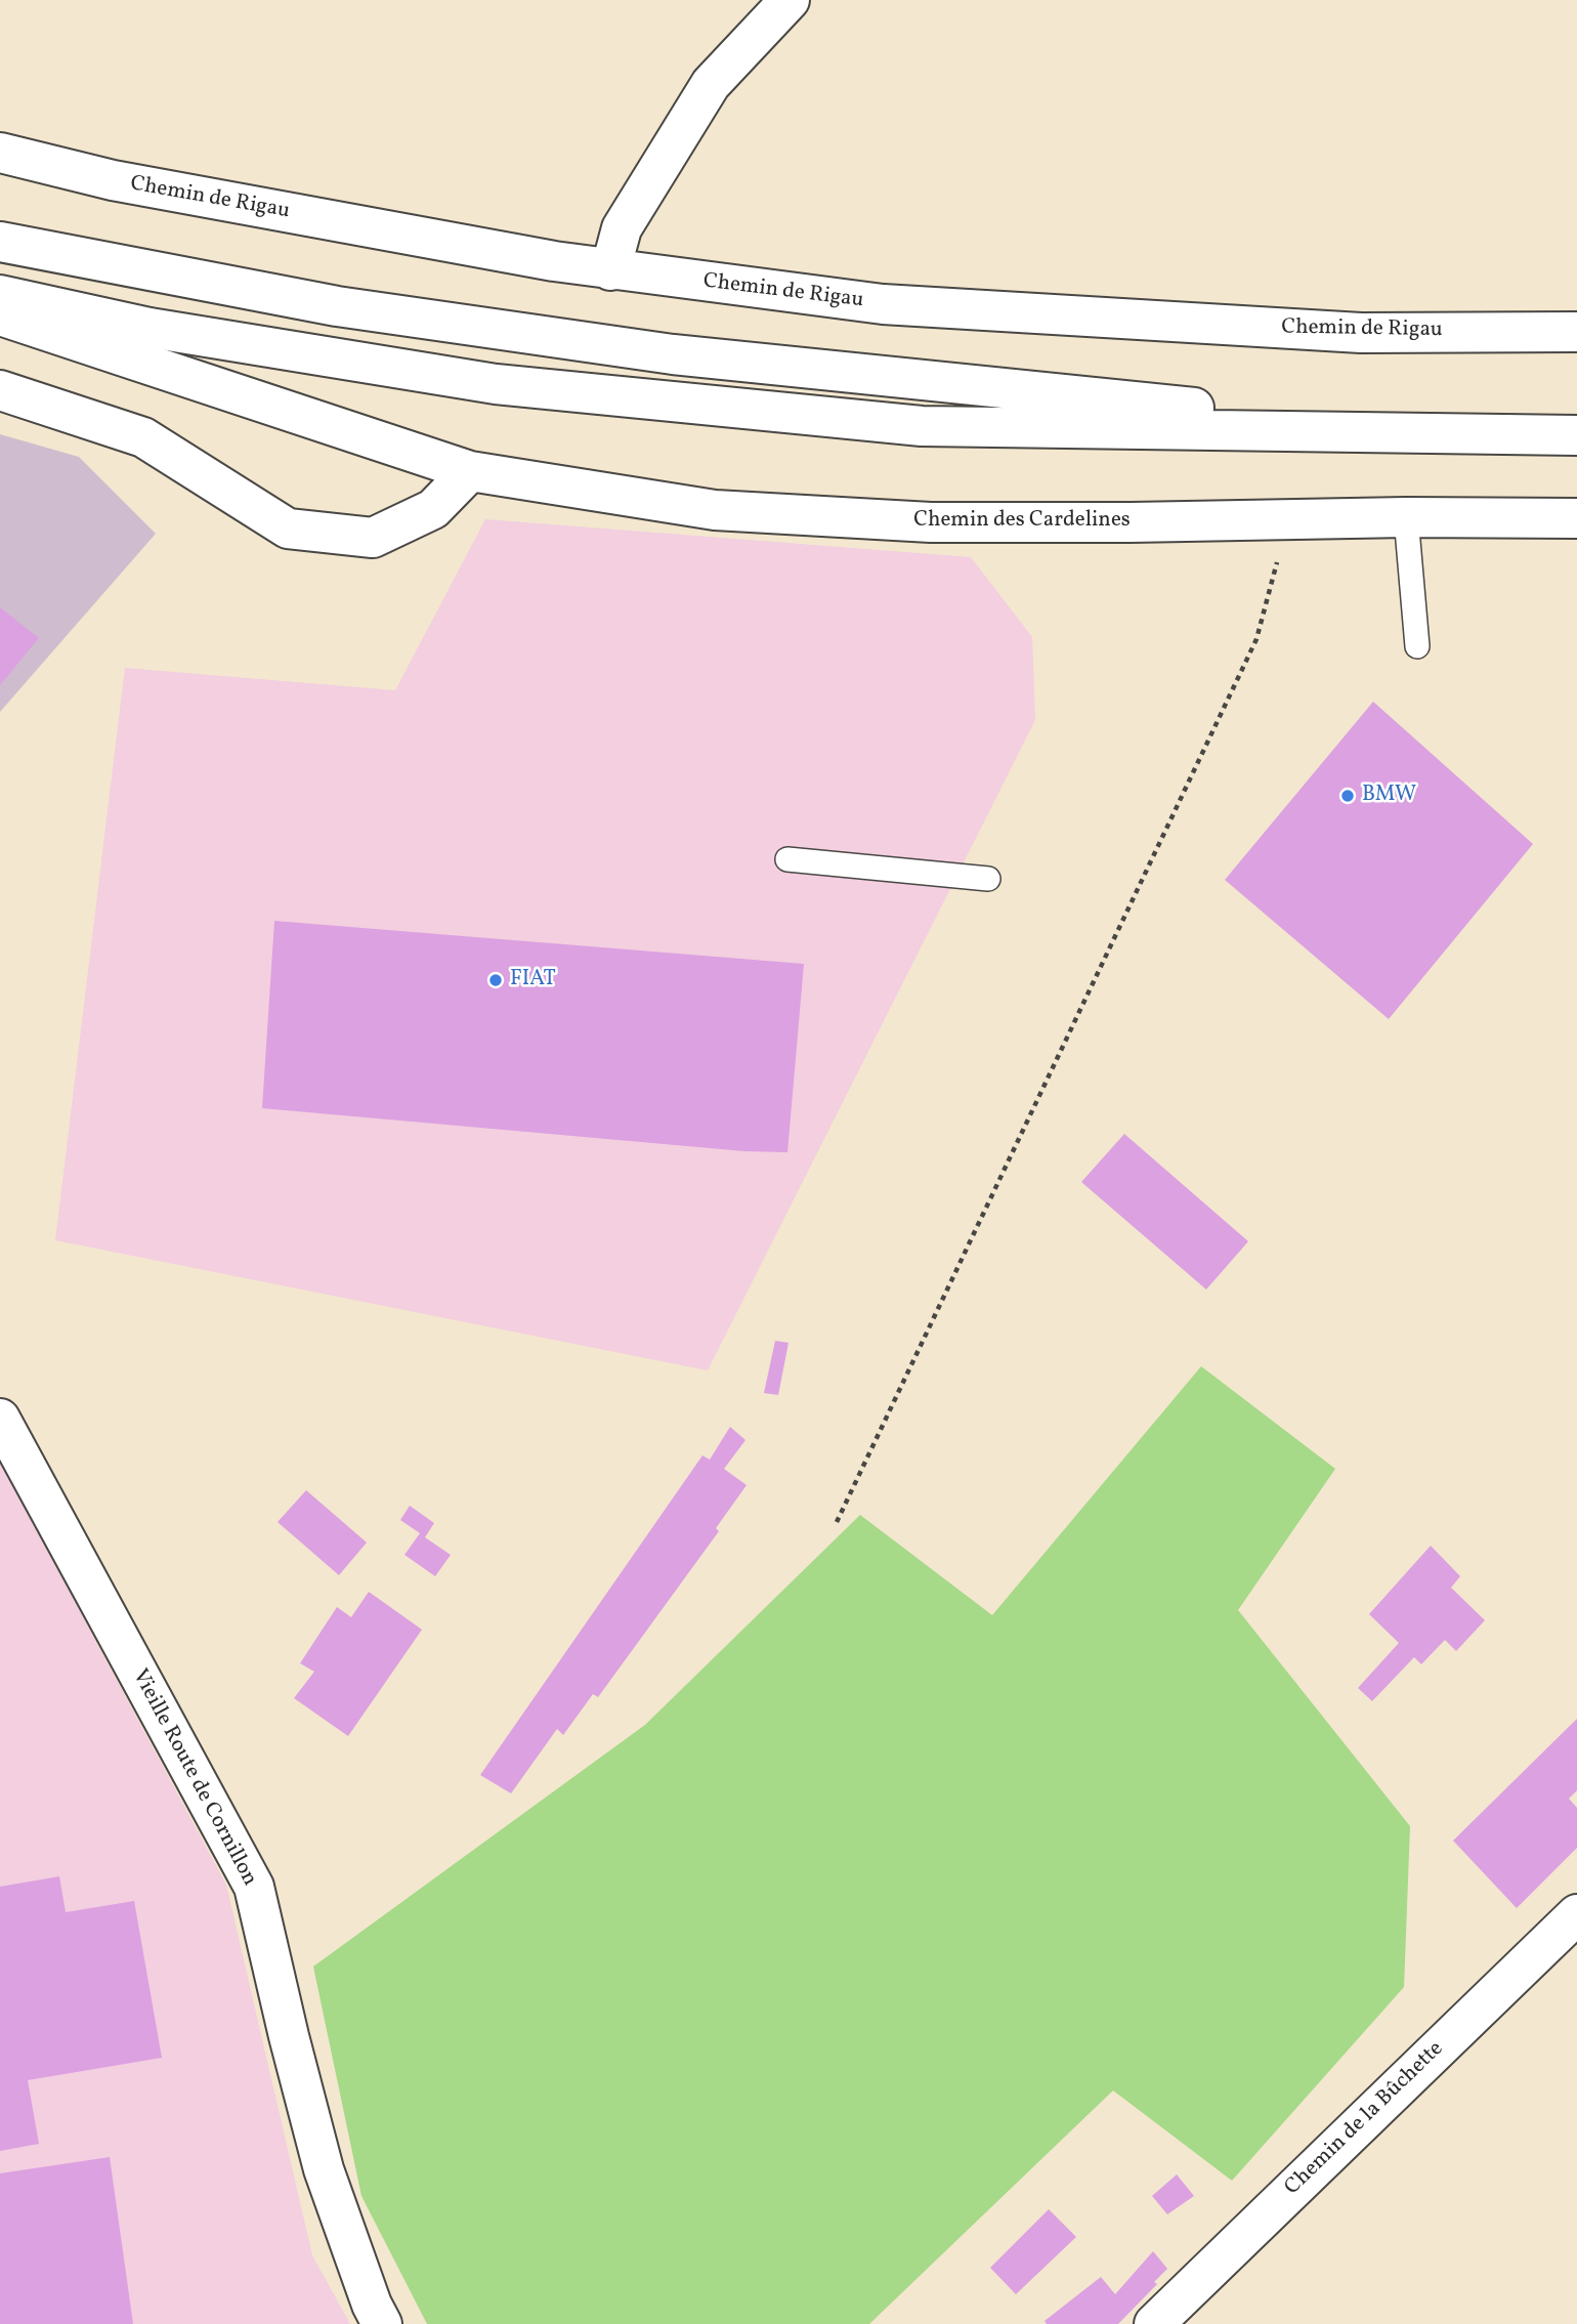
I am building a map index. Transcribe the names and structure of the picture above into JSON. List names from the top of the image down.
{
  "streets": {
    "street": [
      "Chemin de Rigau",
      "Chemin des Cardelines",
      "Vieille Route de Cornillon",
      "Chemin de la Bûchette"
    ]
  },
  "places": ["BMW", "FIAT"]
}
